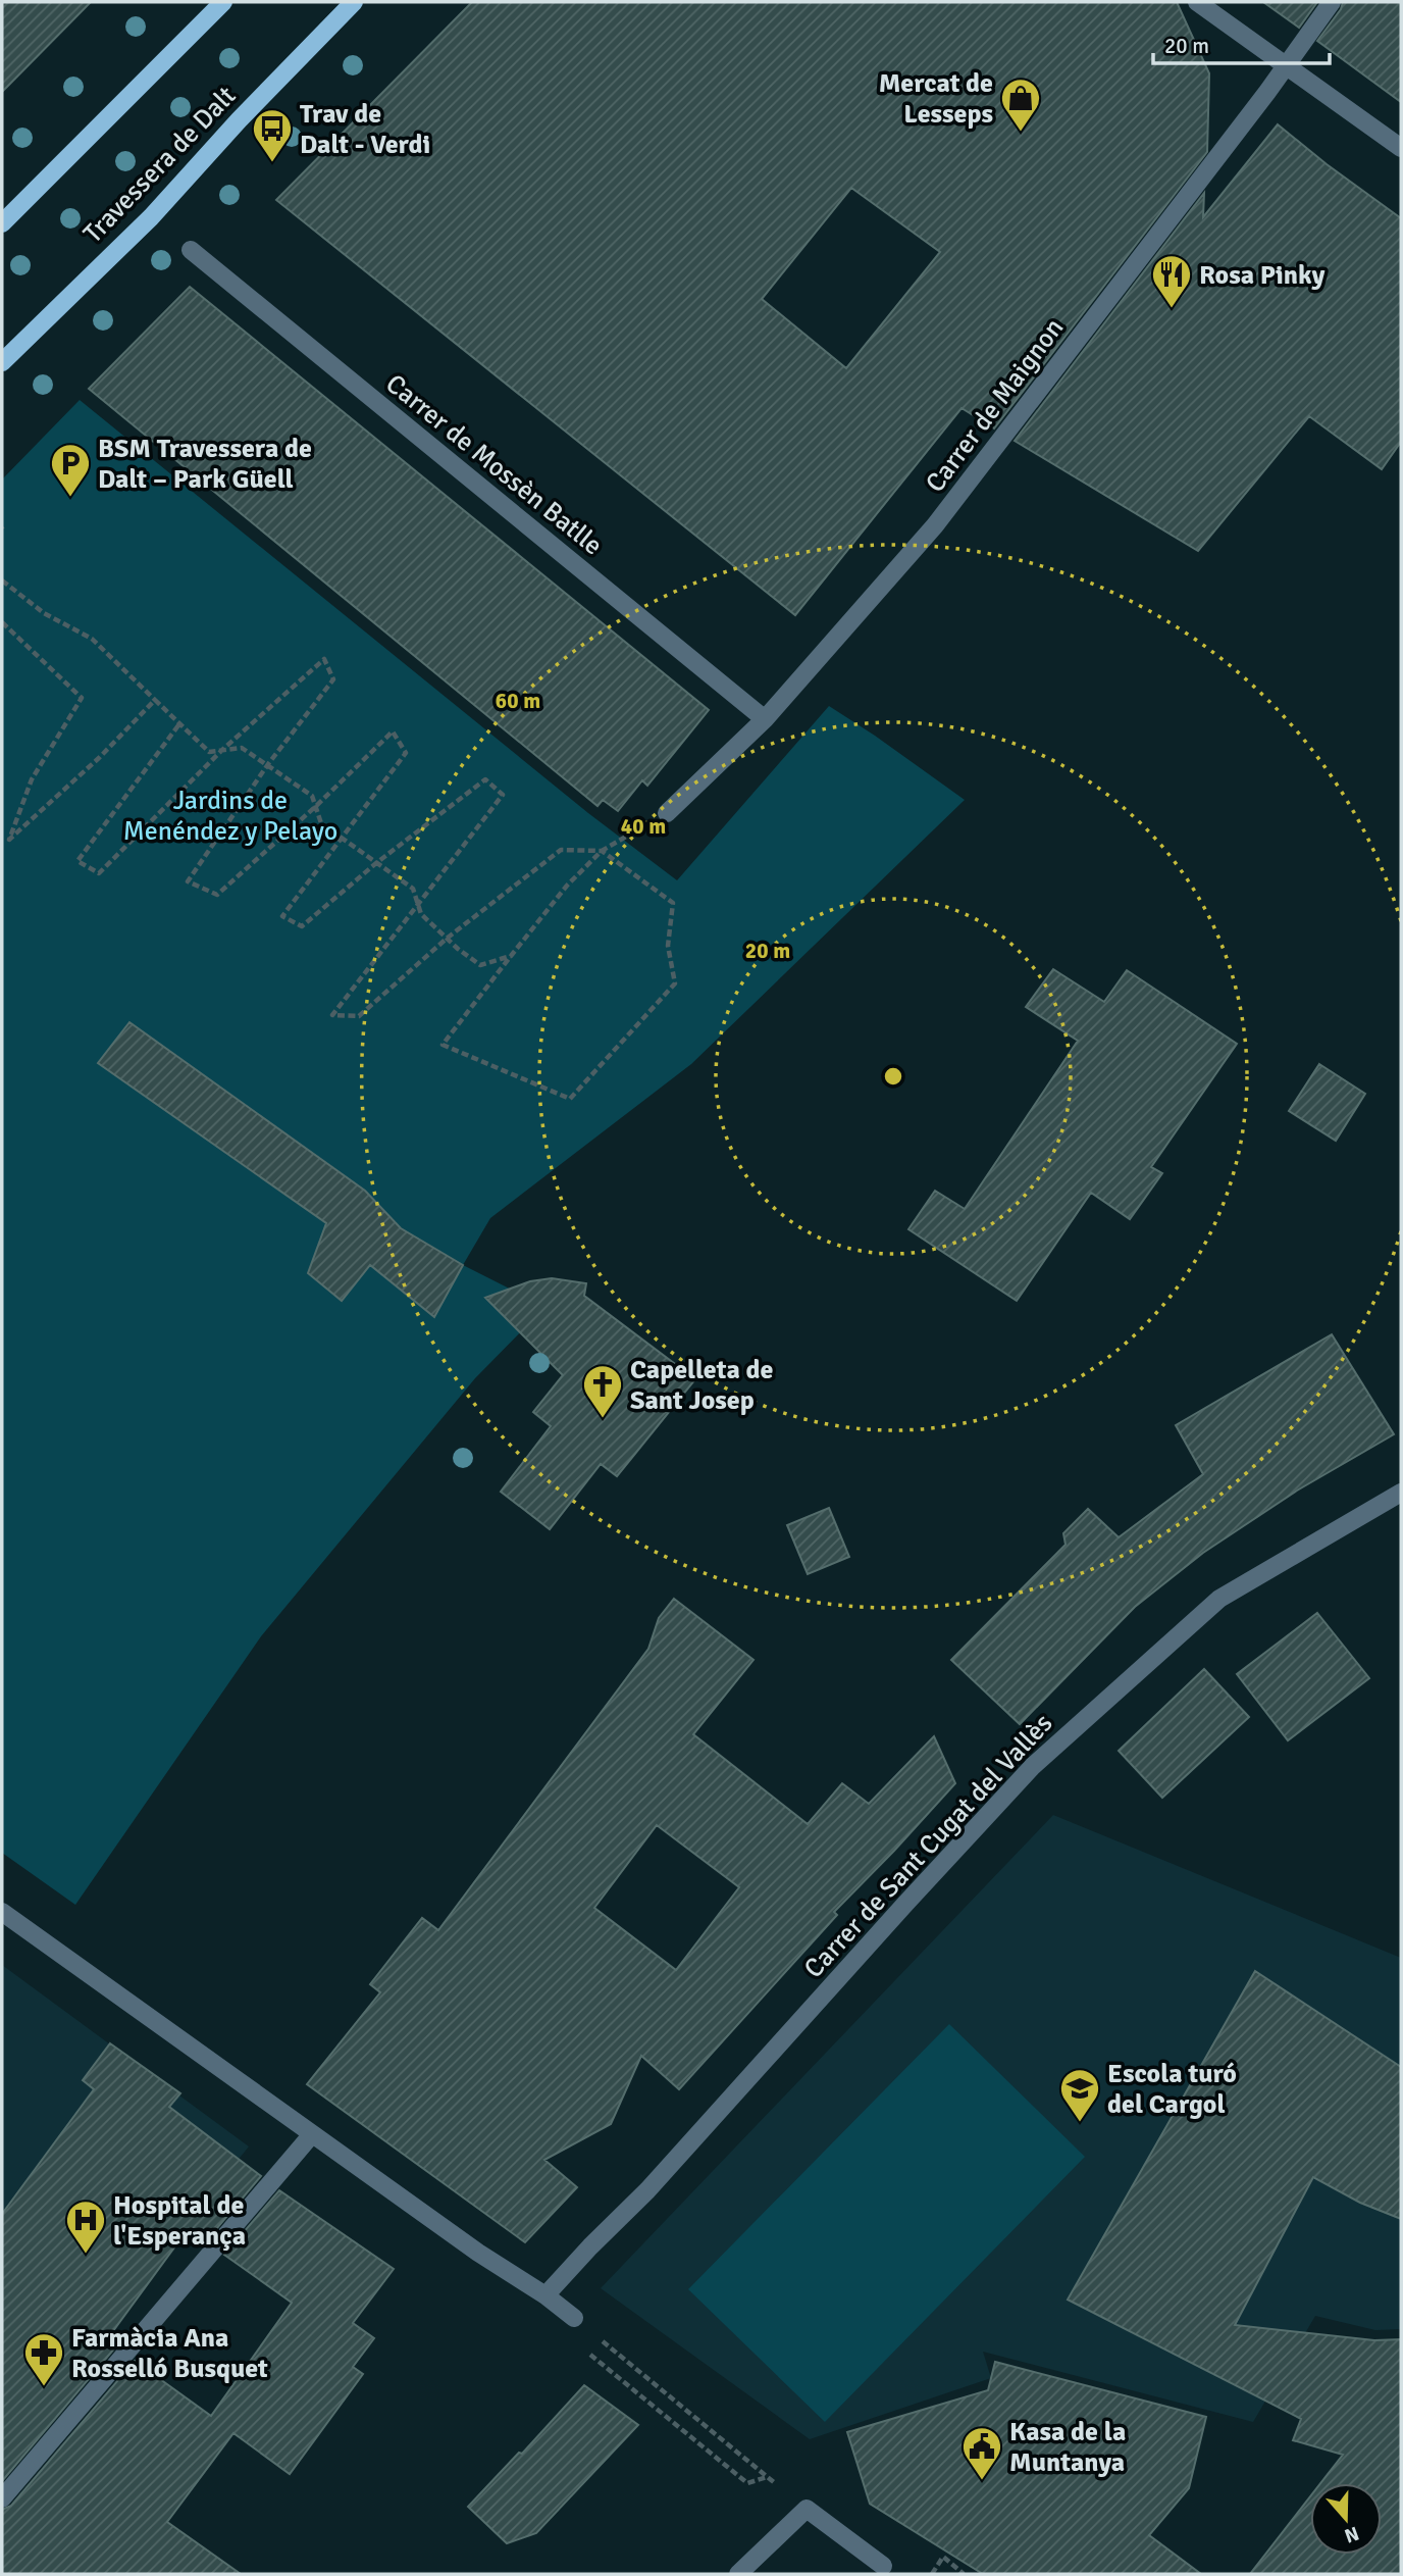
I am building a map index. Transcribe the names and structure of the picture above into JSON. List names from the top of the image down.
{
  "streets": {
    "main road": ["Travessera de Dalt"],
    "street": ["Carrer de Maignon", "Carrer de Mossèn Batlle", "Carrer de Sant Cugat del Vallès"]
  },
  "crossings": [
    ["Carrer de Maignon", "Carrer de Mossèn Batlle"]
  ],
  "parks": ["Jardins de Menéndez y Pelayo"],
  "places": {
    "shop": ["Mercat de Lesseps"],
    "bus stop": ["Trav de Dalt - Verdi"],
    "restaurant": ["Rosa Pinky"],
    "parking": ["BSM Travessera de Dalt – Park Güell"],
    "church": ["Capelleta de Sant Josep"],
    "school or university": ["Escola turó del Cargol"],
    "hospital": ["Hospital de l'Esperança"],
    "pharmacy": ["Farmàcia Ana Rosselló Busquet"],
    "public building": ["Kasa de la Muntanya"]
  },
  "scale_bar": "20 m",
  "north": "bottom",
  "rings": ["60 m", "40 m", "20 m"]
}
